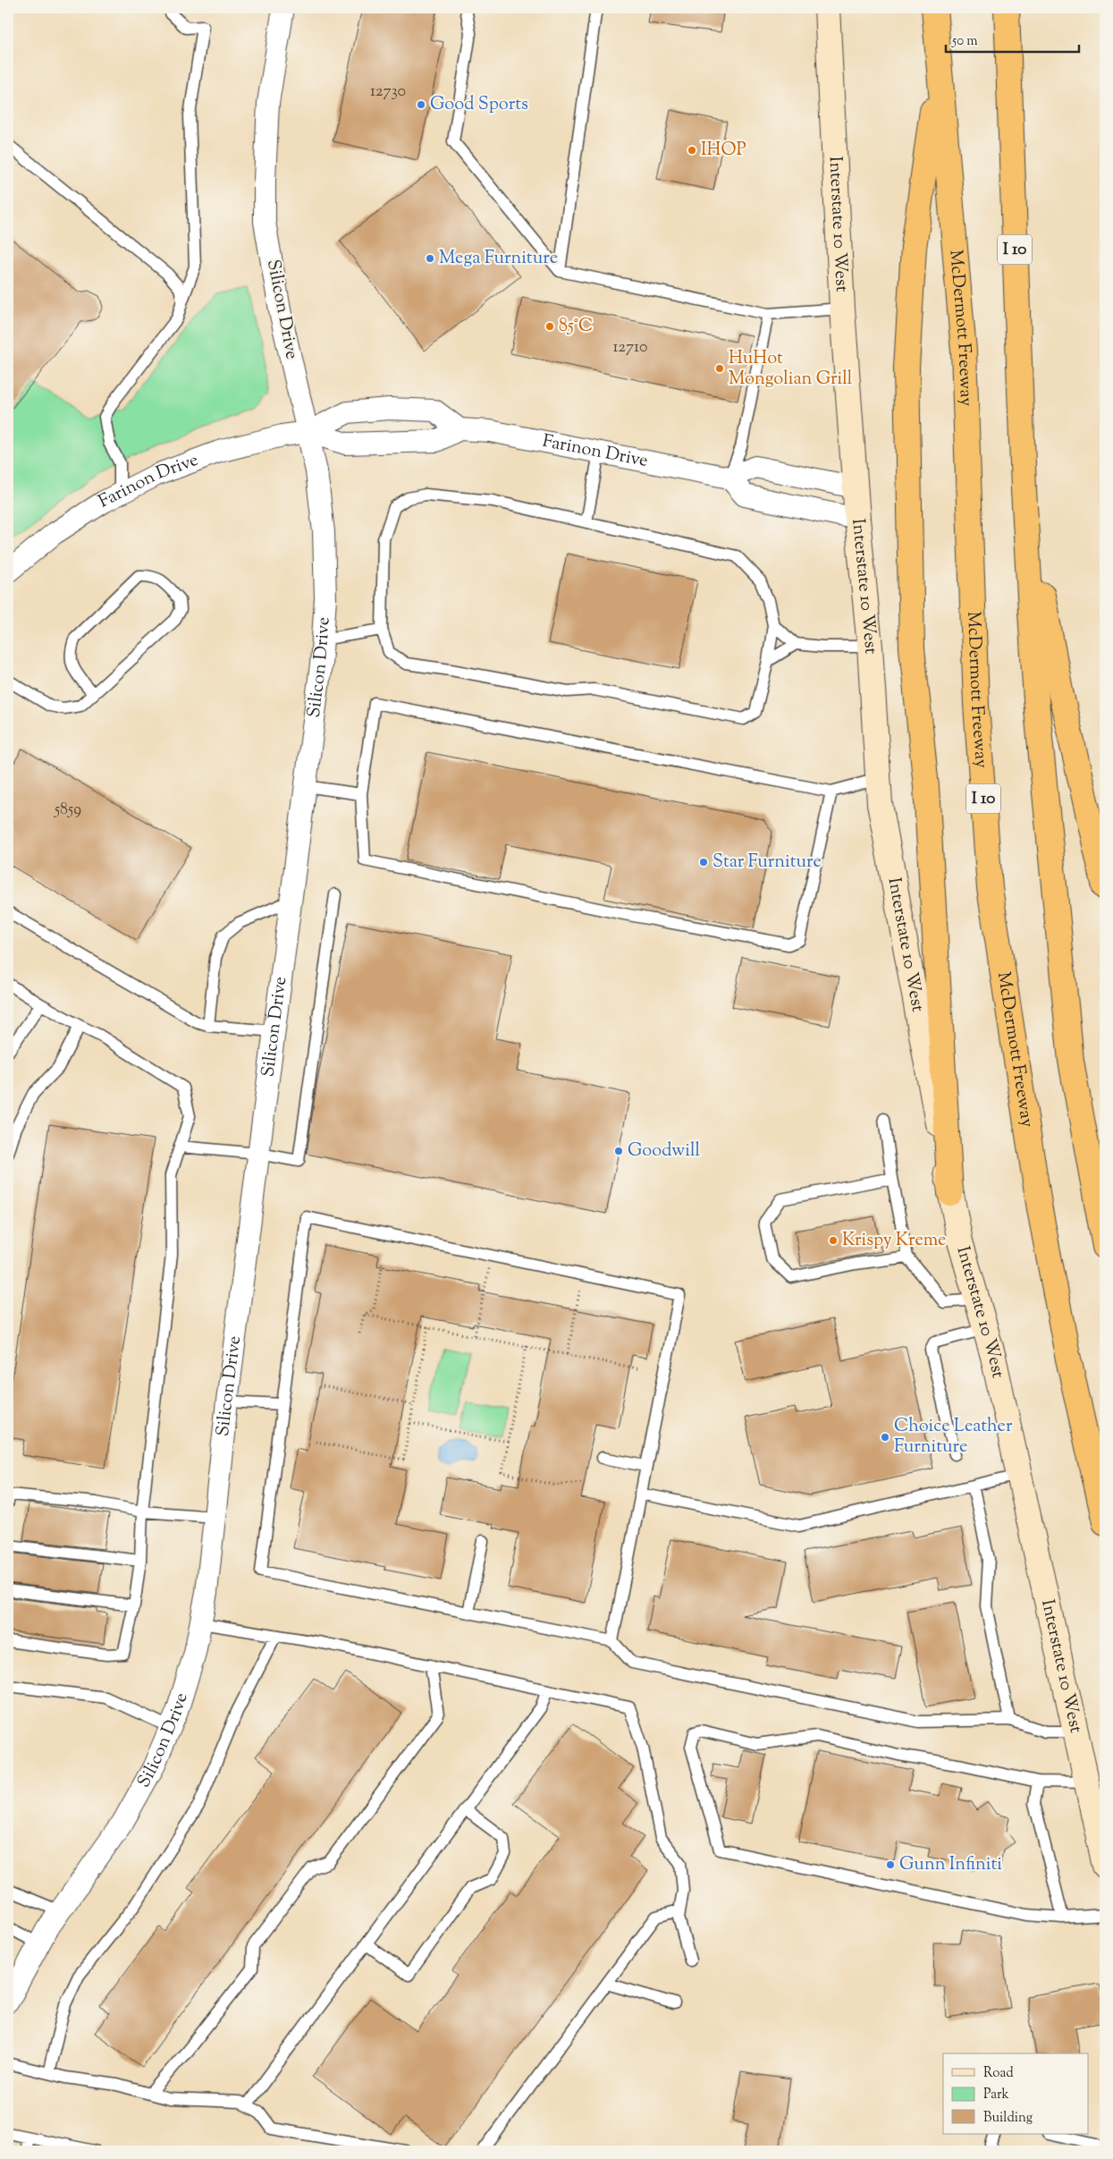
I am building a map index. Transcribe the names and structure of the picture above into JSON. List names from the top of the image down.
{
  "streets": {
    "highway": ["I 10", "McDermott Freeway"],
    "main road": ["Interstate 10 West"],
    "street": ["Silicon Drive", "Farinon Drive"]
  },
  "crossings": [
    ["Silicon Drive", "Farinon Drive"]
  ],
  "places": [
    "Good Sports",
    "IHOP",
    "Mega Furniture",
    "85°C",
    "HuHot Mongolian Grill",
    "Star Furniture",
    "Goodwill",
    "Krispy Kreme",
    "Choice Leather Furniture",
    "Gunn Infiniti"
  ],
  "house_numbers": ["12730", "12710", "5859"],
  "legend": ["Road", "Park", "Building"],
  "scale_bar": "50 m"
}
